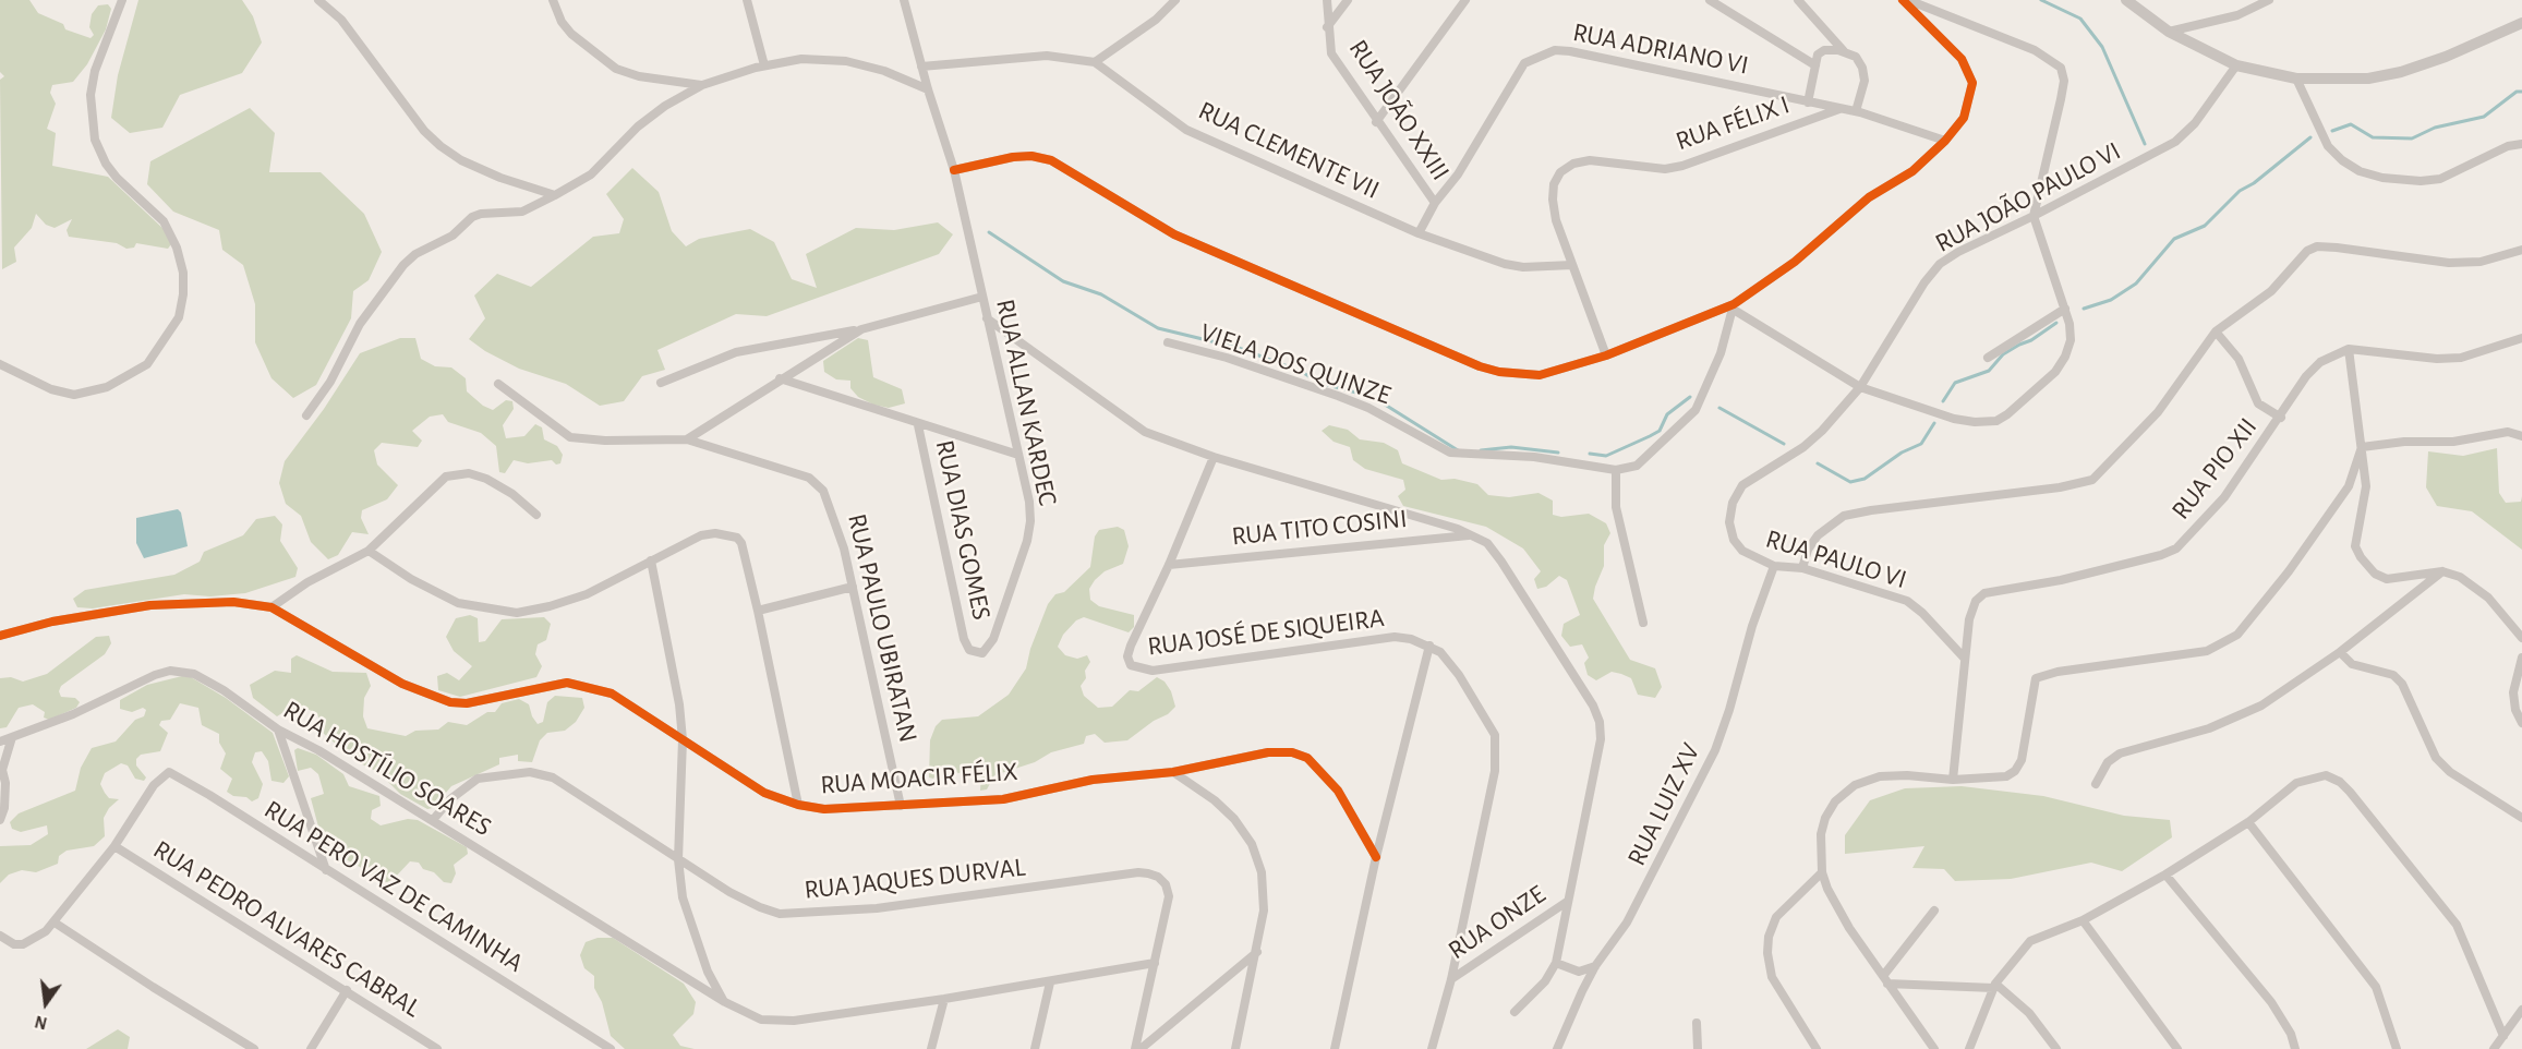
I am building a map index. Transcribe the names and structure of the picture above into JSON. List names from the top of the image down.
{
  "streets": {
    "street": [
      "RUA ADRIANO VI",
      "RUA JOÃO XXIII",
      "RUA FÉLIX I",
      "RUA CLEMENTE VII",
      "RUA JOÃO PAULO VI",
      "VIELA DOS QUINZE",
      "RUA ALLAN KARDEC",
      "RUA PIO XII",
      "RUA TITO COSINI",
      "RUA DIAS GOMES",
      "RUA PAULO VI",
      "RUA PAULO UBIRATAN",
      "RUA JOSÉ DE SIQUEIRA",
      "RUA HOSTÍLIO SOARES",
      "RUA MOACIR FÉLIX",
      "RUA LUIZ XV",
      "RUA JAQUES DURVAL",
      "RUA PERO VAZ DE CAMINHA",
      "RUA ONZE",
      "RUA PEDRO ALVARES CABRAL"
    ]
  },
  "crossings": [
    ["RUA ADRIANO VI", "RUA JOÃO XXIII"],
    ["RUA ADRIANO VI", "RUA FÉLIX I"],
    ["RUA ADRIANO VI", "RUA CLEMENTE VII"],
    ["RUA FÉLIX I", "RUA CLEMENTE VII"],
    ["RUA CLEMENTE VII", "RUA ALLAN KARDEC"],
    ["RUA JOÃO PAULO VI", "RUA PAULO VI"],
    ["RUA ALLAN KARDEC", "RUA DIAS GOMES"],
    ["RUA PIO XII", "RUA PAULO VI"],
    ["RUA TITO COSINI", "RUA JOSÉ DE SIQUEIRA"],
    ["RUA PAULO VI", "RUA LUIZ XV"],
    ["RUA PAULO UBIRATAN", "RUA MOACIR FÉLIX"],
    ["RUA JOSÉ DE SIQUEIRA", "RUA ONZE"],
    ["RUA HOSTÍLIO SOARES", "RUA JAQUES DURVAL"],
    ["RUA PERO VAZ DE CAMINHA", "RUA PEDRO ALVARES CABRAL"]
  ],
  "north": "bottom"
}
